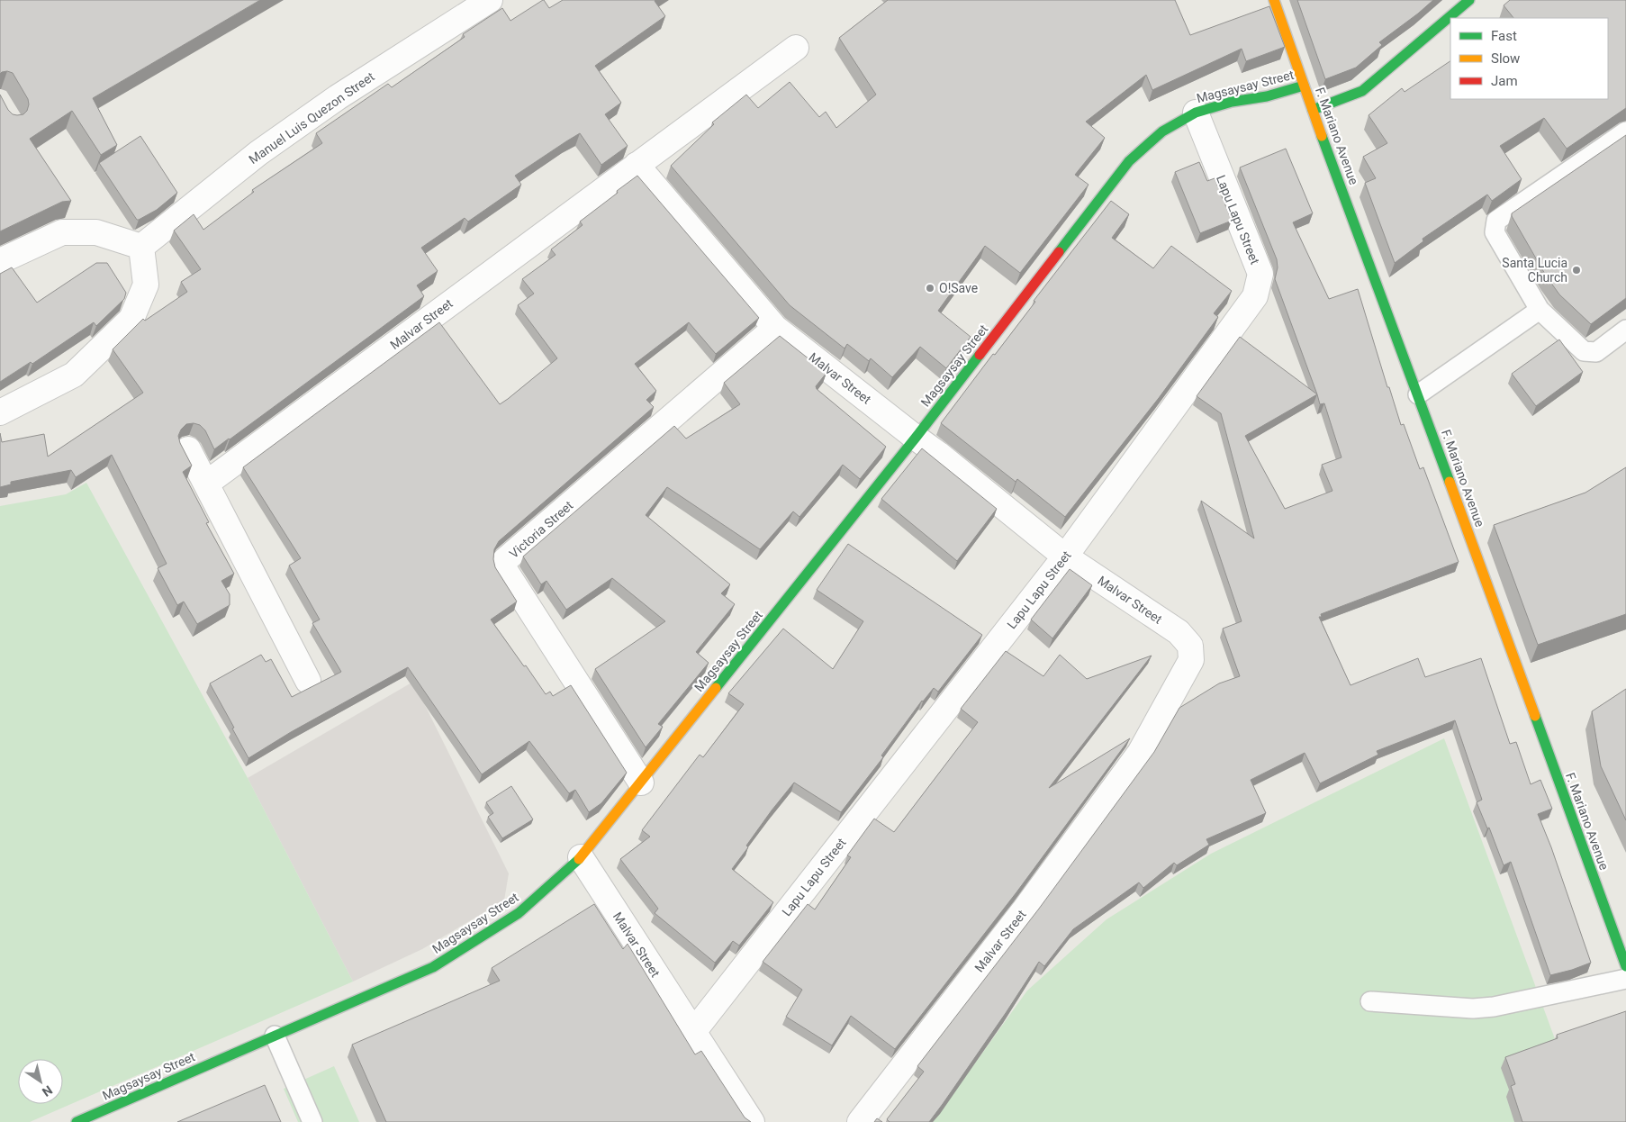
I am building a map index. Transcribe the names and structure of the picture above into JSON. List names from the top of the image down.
{
  "streets": {
    "street": [
      "Magsaysay Street",
      "Manuel Luis Quezon Street",
      "F. Mariano Avenue",
      "Lapu Lapu Street",
      "Malvar Street",
      "Victoria Street"
    ]
  },
  "crossings": [
    ["Magsaysay Street", "F. Mariano Avenue"],
    ["Magsaysay Street", "Lapu Lapu Street"],
    ["Magsaysay Street", "Malvar Street"],
    ["Magsaysay Street", "Victoria Street"],
    ["Lapu Lapu Street", "Malvar Street"],
    ["Malvar Street", "Victoria Street"]
  ],
  "places": ["Santa Lucia Church", "O!Save"],
  "legend": ["Fast", "Slow", "Jam"],
  "north": "bottom right"
}
